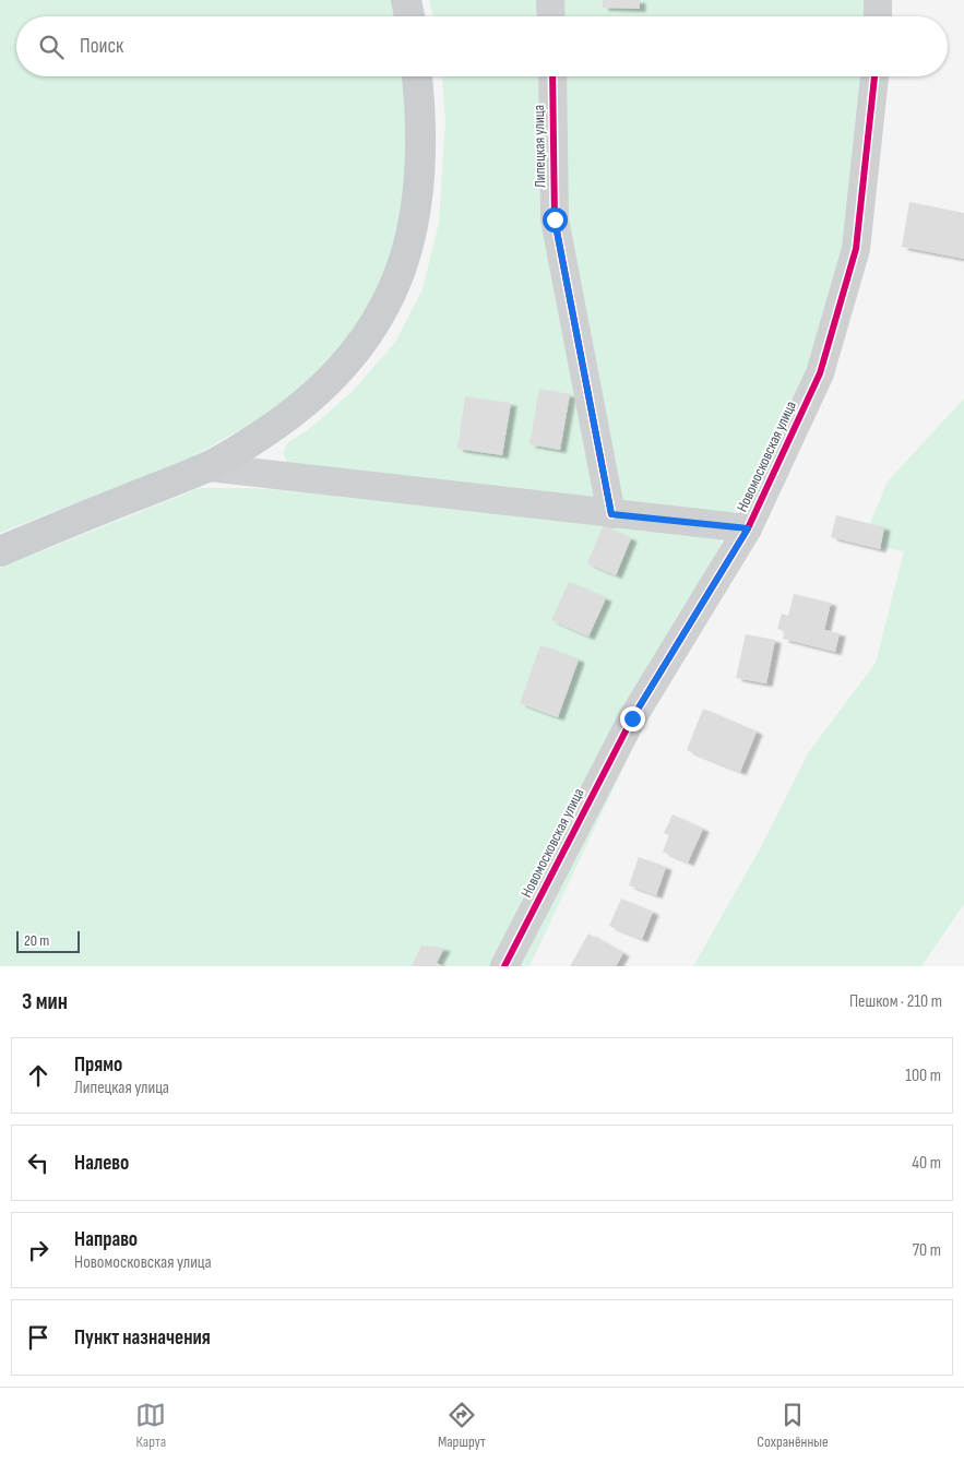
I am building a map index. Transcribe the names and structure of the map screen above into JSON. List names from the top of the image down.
{
  "streets": {
    "street": ["Липецкая улица", "Новомосковская улица"]
  },
  "scale_bar": "20 m",
  "page": {
    "search": "Поиск",
    "scale": "20 m",
    "heading": ["3 мин", "Пешком · 210 m"],
    "list": [
      ["Прямо", "Липецкая улица", "100 m"],
      ["Налево", "40 m"],
      ["Направо", "Новомосковская улица", "70 m"],
      "Пункт назначения"
    ],
    "nav": ["Карта", "Маршрут", "Сохранённые"]
  }
}
